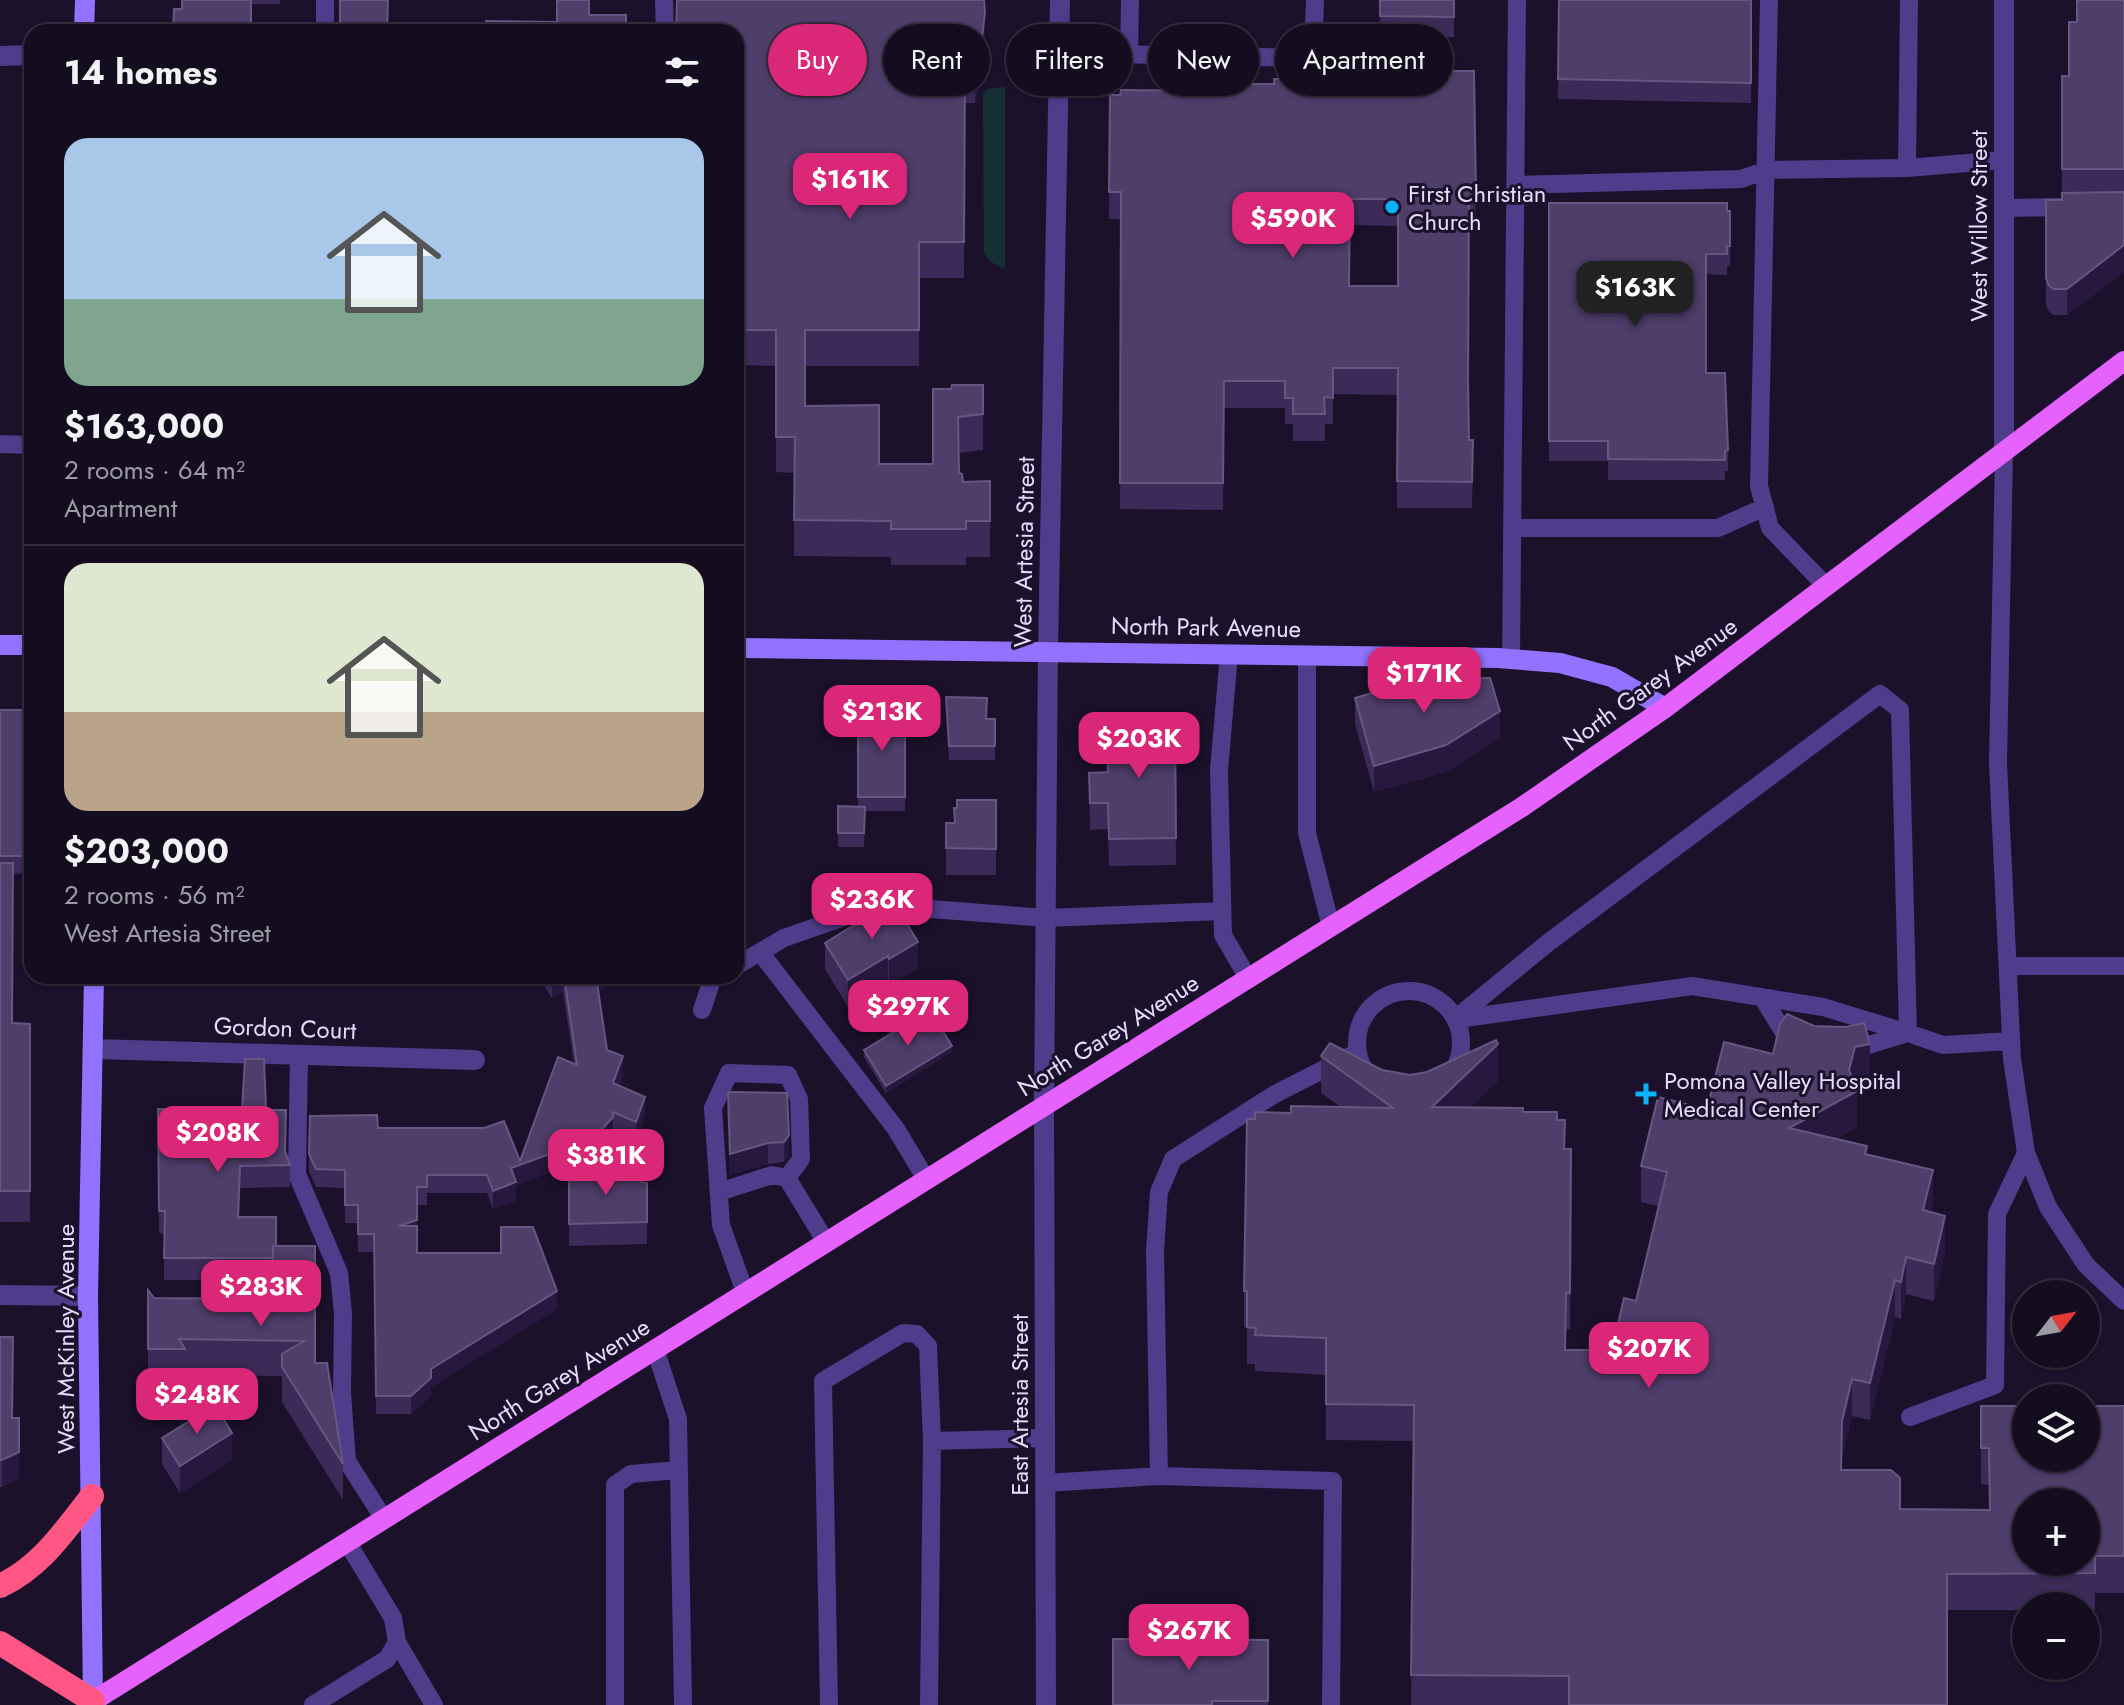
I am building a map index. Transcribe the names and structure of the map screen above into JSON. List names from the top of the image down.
{
  "streets": {
    "main road": ["North Garey Avenue"],
    "street": [
      "West Willow Street",
      "West Artesia Street",
      "North Park Avenue",
      "Gordon Court",
      "West McKinley Avenue",
      "East Artesia Street"
    ]
  },
  "crossings": [
    ["West Willow Street", "North Garey Avenue"],
    ["West Artesia Street", "North Park Avenue"],
    ["West Artesia Street", "North Garey Avenue"],
    ["West Artesia Street", "East Artesia Street"],
    ["North Park Avenue", "North Garey Avenue"],
    ["North Garey Avenue", "West McKinley Avenue"],
    ["North Garey Avenue", "East Artesia Street"],
    ["Gordon Court", "West McKinley Avenue"]
  ],
  "places": {
    "other": ["First Christian Church"],
    "health": ["Pomona Valley Hospital Medical Center"]
  },
  "north": "top right",
  "page": {
    "chip": [
      "Buy",
      "Rent",
      "Filters",
      "New",
      "Apartment"
    ],
    "heading": "14 homes",
    "list": [
      {
        "name": "$163,000",
        "note": "2 rooms · 64 m² · Apartment"
      },
      {
        "name": "$203,000",
        "note": "2 rooms · 56 m² · West Artesia Street"
      }
    ],
    "price": [
      "$161K",
      "$590K",
      "$163K",
      "$171K",
      "$213K",
      "$203K",
      "$236K",
      "$297K",
      "$208K",
      "$381K",
      "$283K",
      "$207K",
      "$248K",
      "$267K"
    ],
    "map_buttons": ["+", "−"]
  }
}
